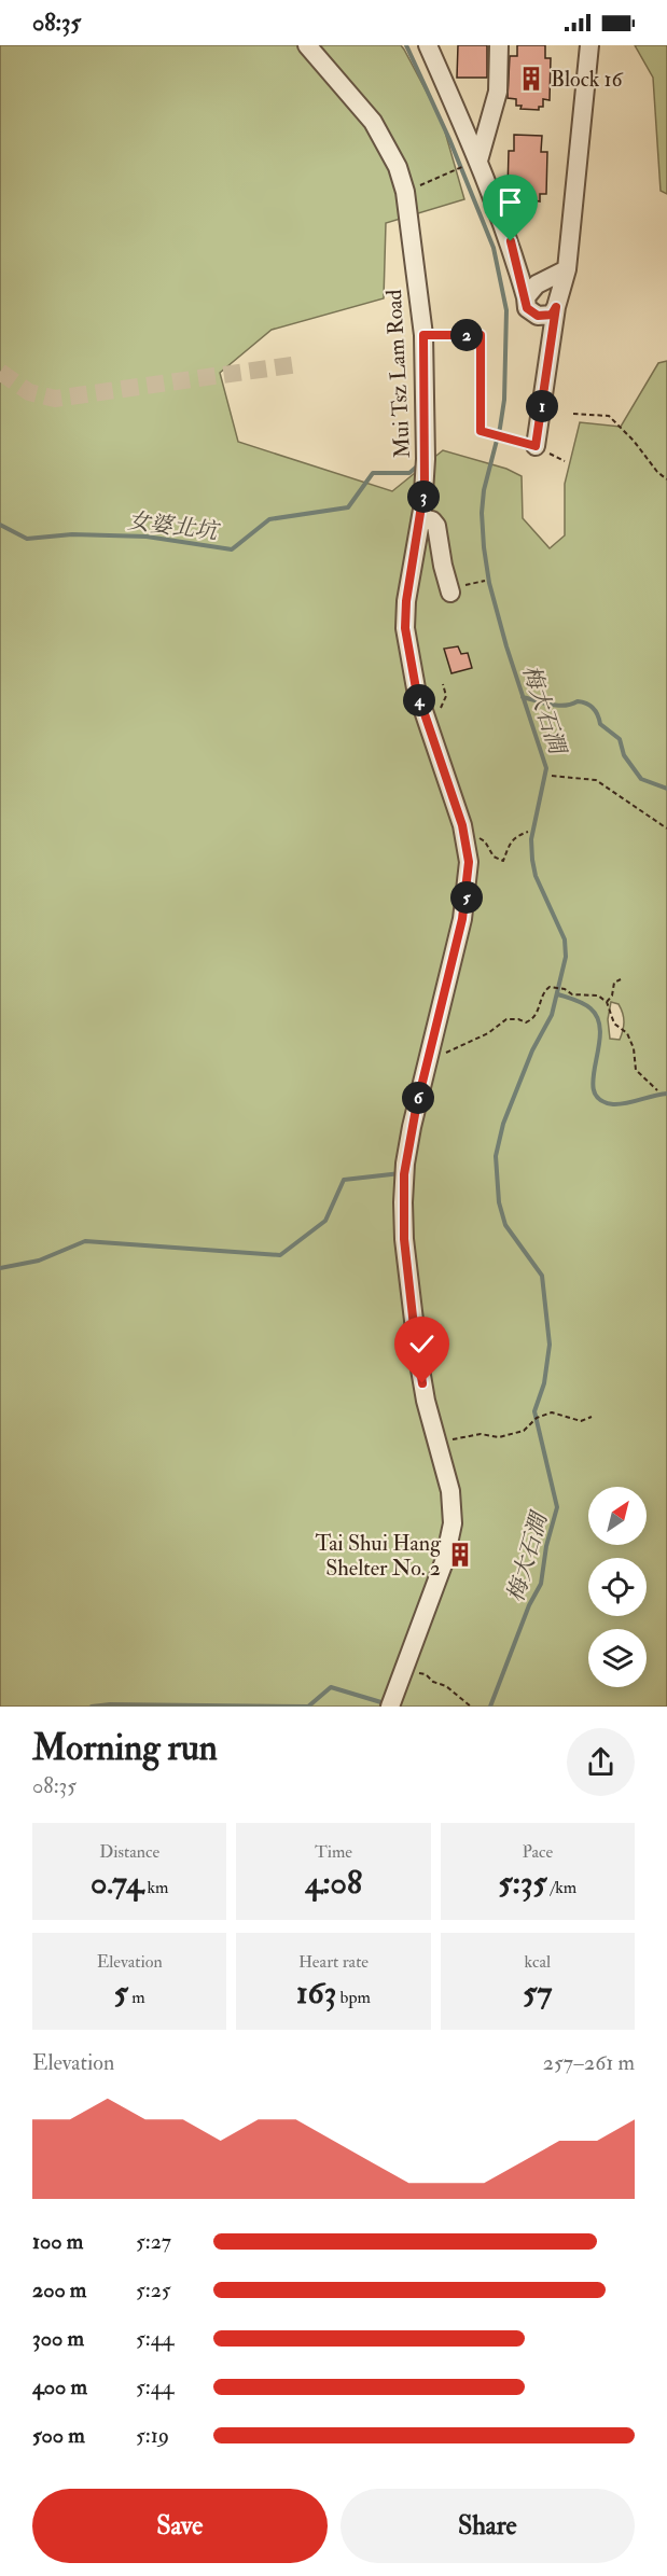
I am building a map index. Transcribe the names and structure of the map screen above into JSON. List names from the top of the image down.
{
  "streets": {
    "street": ["Mui Tsz Lam Road"]
  },
  "water": ["女婆北坑", "梅大石澗"],
  "places": {
    "building": ["Block 16", "Tai Shui Hang Shelter No. 2"]
  },
  "north": "top right",
  "page": {
    "status": "08:35",
    "pins": [
      "2",
      "1",
      "3",
      "4",
      "5",
      "6"
    ],
    "heading": ["Morning run", "08:35"],
    "stats": [
      ["Distance", "0.74 km"],
      ["Time", "4:08"],
      ["Pace", "5:35 /km"],
      ["Elevation", "5 m"],
      ["Heart rate", "163 bpm"],
      ["kcal", "57"]
    ],
    "chart": ["Elevation", "257–261 m"],
    "list": [
      {
        "name": "100 m",
        "note": "5:27"
      },
      {
        "name": "200 m",
        "note": "5:25"
      },
      {
        "name": "300 m",
        "note": "5:44"
      },
      {
        "name": "400 m",
        "note": "5:44"
      },
      {
        "name": "500 m",
        "note": "5:19"
      }
    ],
    "buttons": ["Save", "Share"]
  }
}
